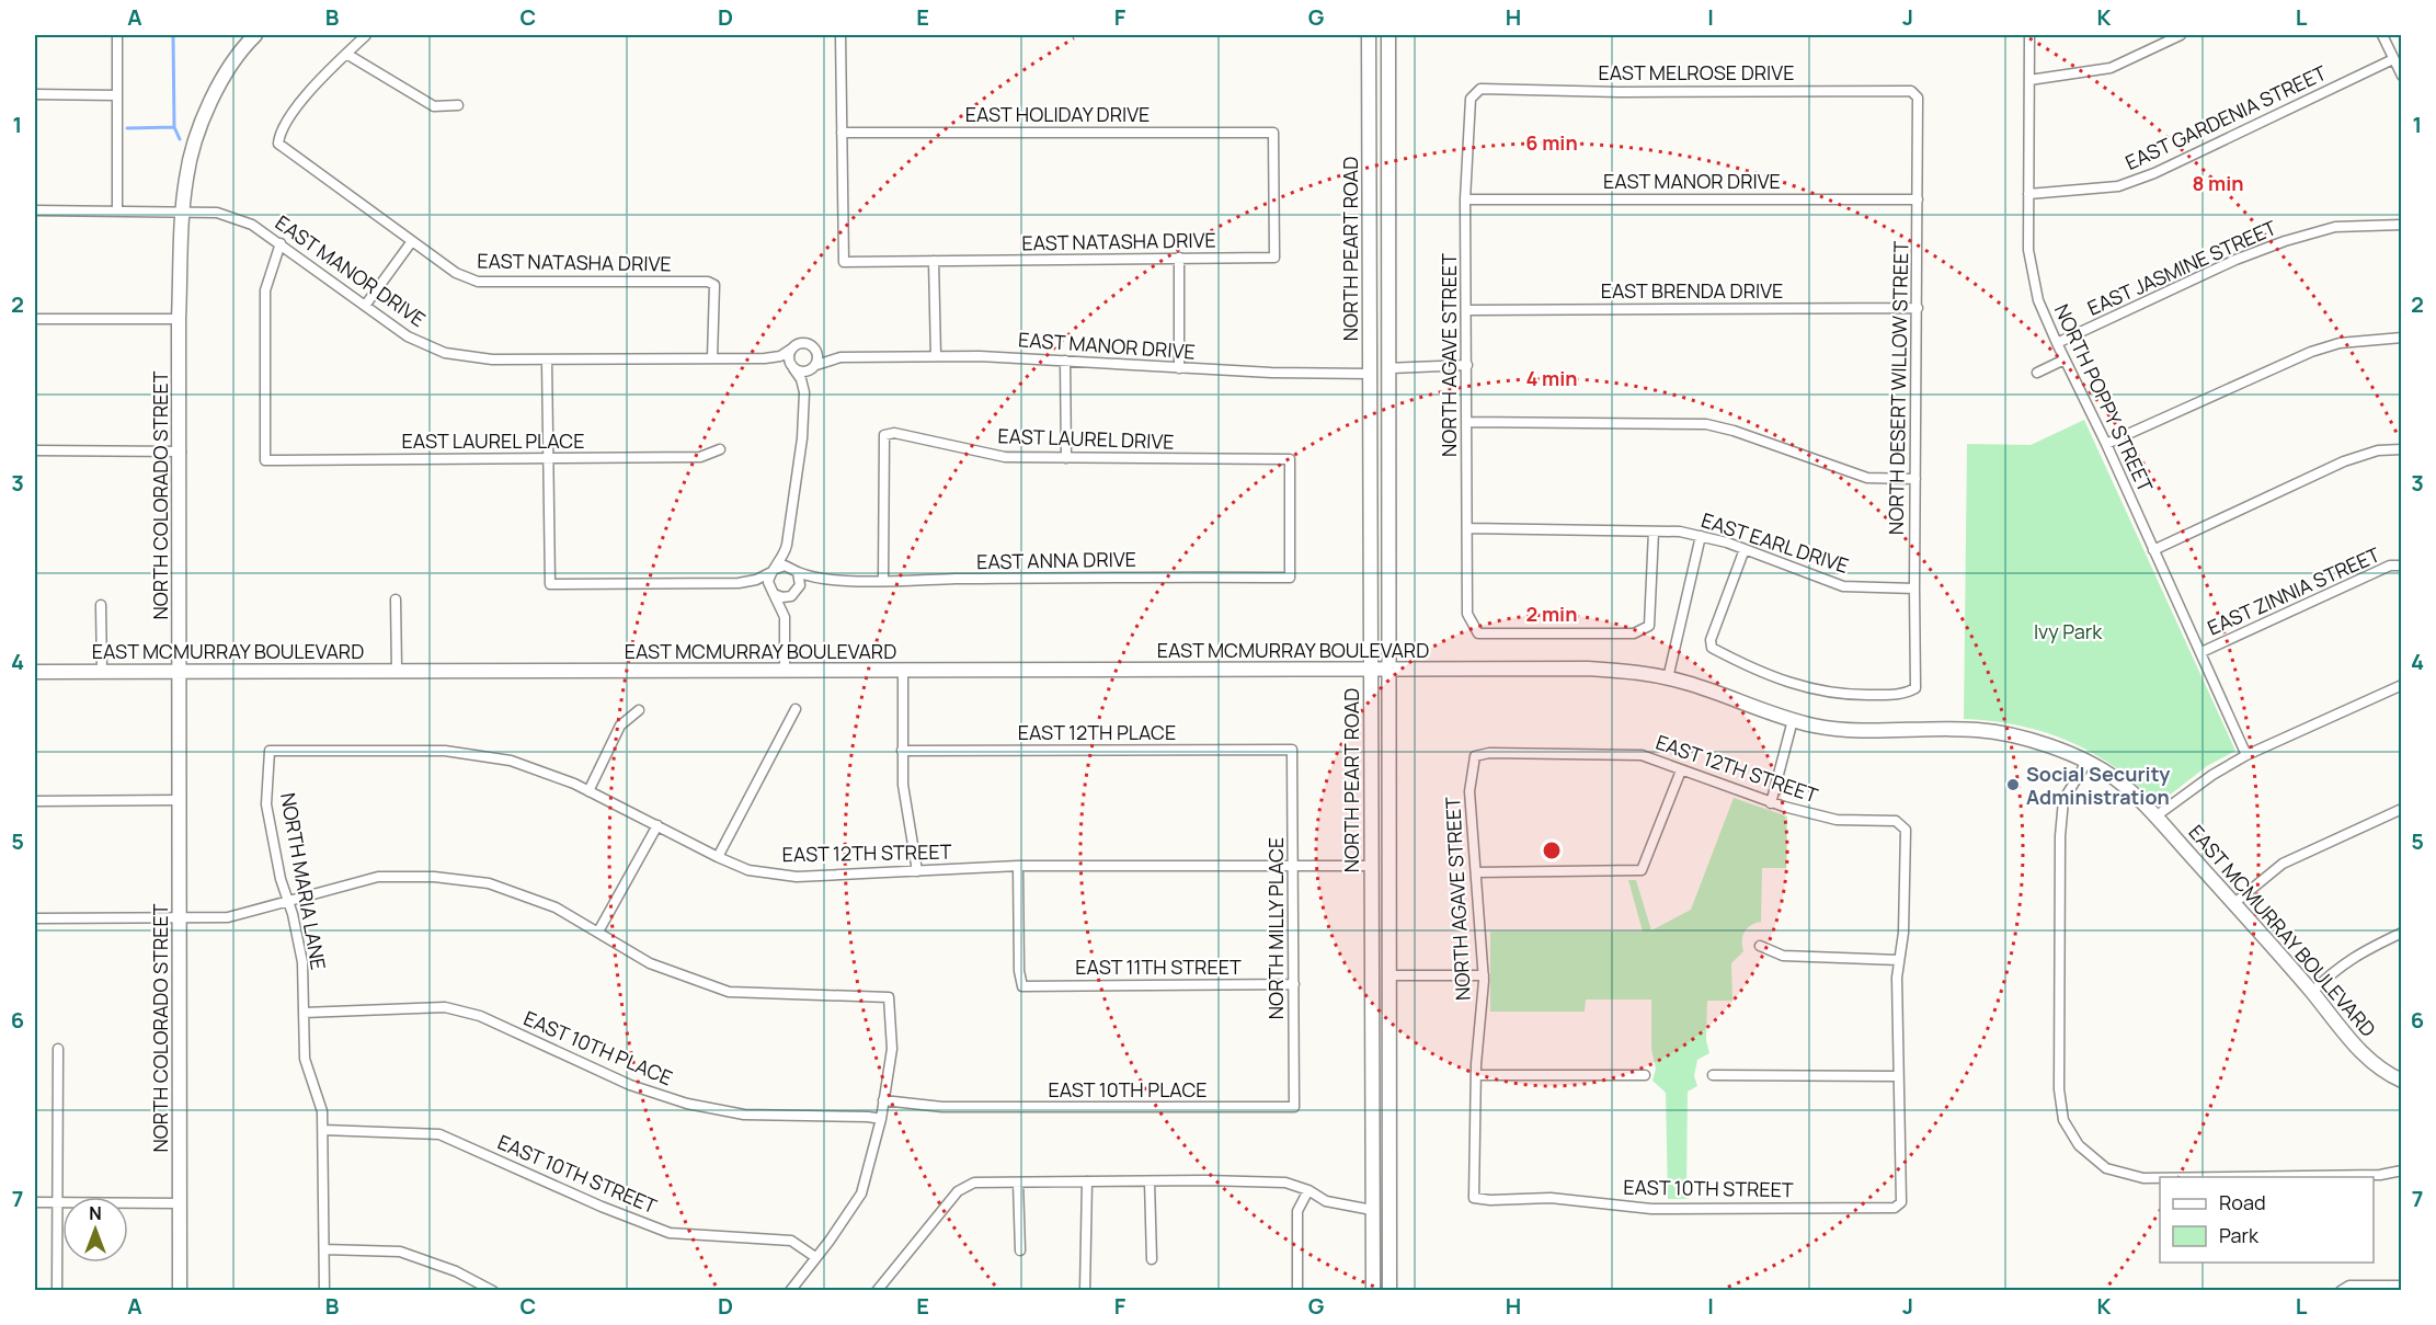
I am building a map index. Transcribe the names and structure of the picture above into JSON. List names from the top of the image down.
{
  "streets": {
    "street": [
      "EAST MELROSE DRIVE",
      "EAST HOLIDAY DRIVE",
      "EAST GARDENIA STREET",
      "EAST MANOR DRIVE",
      "EAST NATASHA DRIVE",
      "NORTH PEART ROAD",
      "EAST JASMINE STREET",
      "EAST BRENDA DRIVE",
      "NORTH AGAVE STREET",
      "NORTH DESERT WILLOW STREET",
      "NORTH POPPY STREET",
      "EAST LAUREL DRIVE",
      "EAST LAUREL PLACE",
      "NORTH COLORADO STREET",
      "EAST EARL DRIVE",
      "EAST ANNA DRIVE",
      "EAST ZINNIA STREET",
      "EAST MCMURRAY BOULEVARD",
      "EAST 12TH PLACE",
      "EAST 12TH STREET",
      "NORTH MARIA LANE",
      "NORTH MILLY PLACE",
      "EAST 11TH STREET",
      "EAST 10TH PLACE",
      "EAST 10TH STREET"
    ]
  },
  "crossings": [
    ["EAST MELROSE DRIVE", "NORTH AGAVE STREET"],
    ["EAST MELROSE DRIVE", "NORTH DESERT WILLOW STREET"],
    ["EAST HOLIDAY DRIVE", "EAST NATASHA DRIVE"],
    ["EAST GARDENIA STREET", "NORTH POPPY STREET"],
    ["EAST MANOR DRIVE", "EAST NATASHA DRIVE"],
    ["EAST MANOR DRIVE", "NORTH PEART ROAD"],
    ["EAST MANOR DRIVE", "NORTH AGAVE STREET"],
    ["EAST MANOR DRIVE", "NORTH DESERT WILLOW STREET"],
    ["EAST MANOR DRIVE", "EAST LAUREL PLACE"],
    ["EAST MANOR DRIVE", "NORTH COLORADO STREET"],
    ["NORTH PEART ROAD", "EAST MCMURRAY BOULEVARD"],
    ["NORTH PEART ROAD", "EAST 12TH STREET"],
    ["EAST JASMINE STREET", "NORTH POPPY STREET"],
    ["EAST BRENDA DRIVE", "NORTH AGAVE STREET"],
    ["EAST BRENDA DRIVE", "NORTH DESERT WILLOW STREET"],
    ["NORTH AGAVE STREET", "EAST EARL DRIVE"],
    ["NORTH AGAVE STREET", "EAST 12TH STREET"],
    ["NORTH AGAVE STREET", "EAST 10TH STREET"],
    ["NORTH DESERT WILLOW STREET", "EAST EARL DRIVE"],
    ["NORTH POPPY STREET", "EAST ZINNIA STREET"],
    ["EAST LAUREL DRIVE", "EAST ANNA DRIVE"],
    ["NORTH COLORADO STREET", "EAST MCMURRAY BOULEVARD"],
    ["EAST 12TH PLACE", "NORTH MILLY PLACE"],
    ["EAST 12TH STREET", "NORTH MARIA LANE"],
    ["EAST 12TH STREET", "NORTH MILLY PLACE"],
    ["EAST 12TH STREET", "EAST 11TH STREET"],
    ["NORTH MARIA LANE", "EAST 10TH PLACE"],
    ["NORTH MARIA LANE", "EAST 10TH STREET"],
    ["NORTH MILLY PLACE", "EAST 11TH STREET"],
    ["NORTH MILLY PLACE", "EAST 10TH PLACE"]
  ],
  "parks": ["Ivy Park"],
  "places": ["Social Security Administration"],
  "legend": ["Road", "Park"],
  "north": "top",
  "grid": {
    "columns": [
      "A",
      "B",
      "C",
      "D",
      "E",
      "F",
      "G",
      "H",
      "I",
      "J",
      "K",
      "L"
    ],
    "rows": [
      "1",
      "2",
      "3",
      "4",
      "5",
      "6",
      "7"
    ]
  },
  "rings": [
    "6 min",
    "8 min",
    "4 min",
    "2 min"
  ]
}
